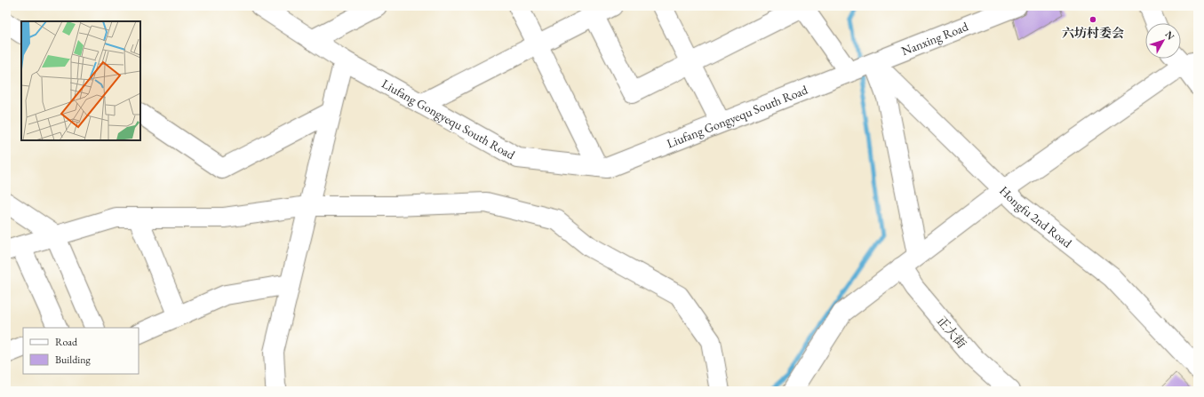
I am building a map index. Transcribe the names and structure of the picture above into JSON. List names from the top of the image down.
{
  "streets": {
    "street": [
      "Nanxing Road",
      "Liufang Gongyequ South Road",
      "Hongfu 2nd Road",
      "正大街"
    ]
  },
  "crossings": [
    ["Nanxing Road", "Liufang Gongyequ South Road"],
    ["Nanxing Road", "Hongfu 2nd Road"],
    ["Liufang Gongyequ South Road", "Hongfu 2nd Road"]
  ],
  "places": ["六坊村委会"],
  "legend": ["Road", "Building"],
  "north": "top right"
}
